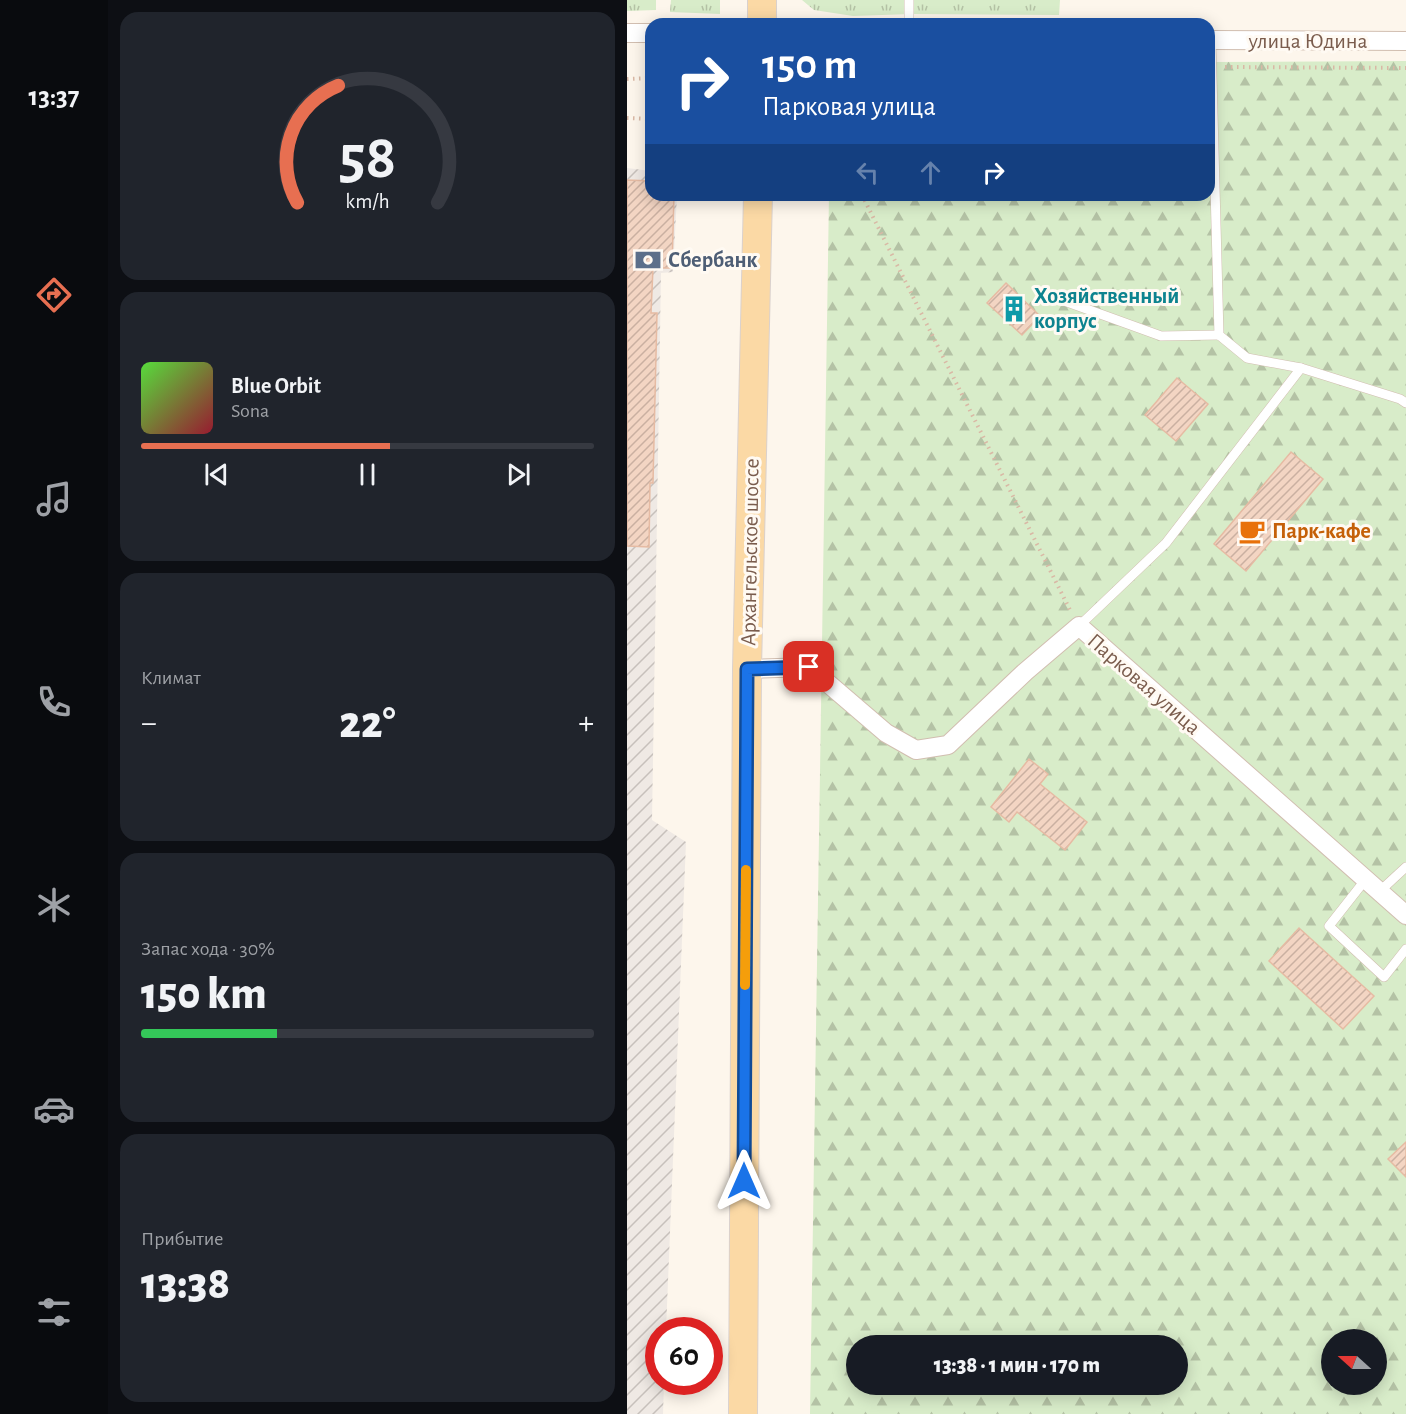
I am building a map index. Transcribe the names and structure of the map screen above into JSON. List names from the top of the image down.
{
  "streets": {
    "main road": ["Архангельское шоссе"],
    "street": ["улица Юдина", "Парковая улица"]
  },
  "crossings": [
    ["Архангельское шоссе", "Парковая улица"]
  ],
  "places": {
    "bank": ["Сбербанк"],
    "building": ["Хозяйственный корпус"],
    "cafe": ["Парк-кафе"]
  },
  "north": "left",
  "page": {
    "tabs": "13:37",
    "turn": ["150 m", "Парковая улица"],
    "song": ["Blue Orbit", "Sona"],
    "tile": [
      "Климат",
      ["Запас хода · 30%", "150 km"],
      ["Прибытие", "13:38"]
    ],
    "heat": ["−", "22°", "+"],
    "limit": "60",
    "trip": "13:38 · 1 мин · 170 m",
    "gauge": ["58", "km/h"]
  }
}
